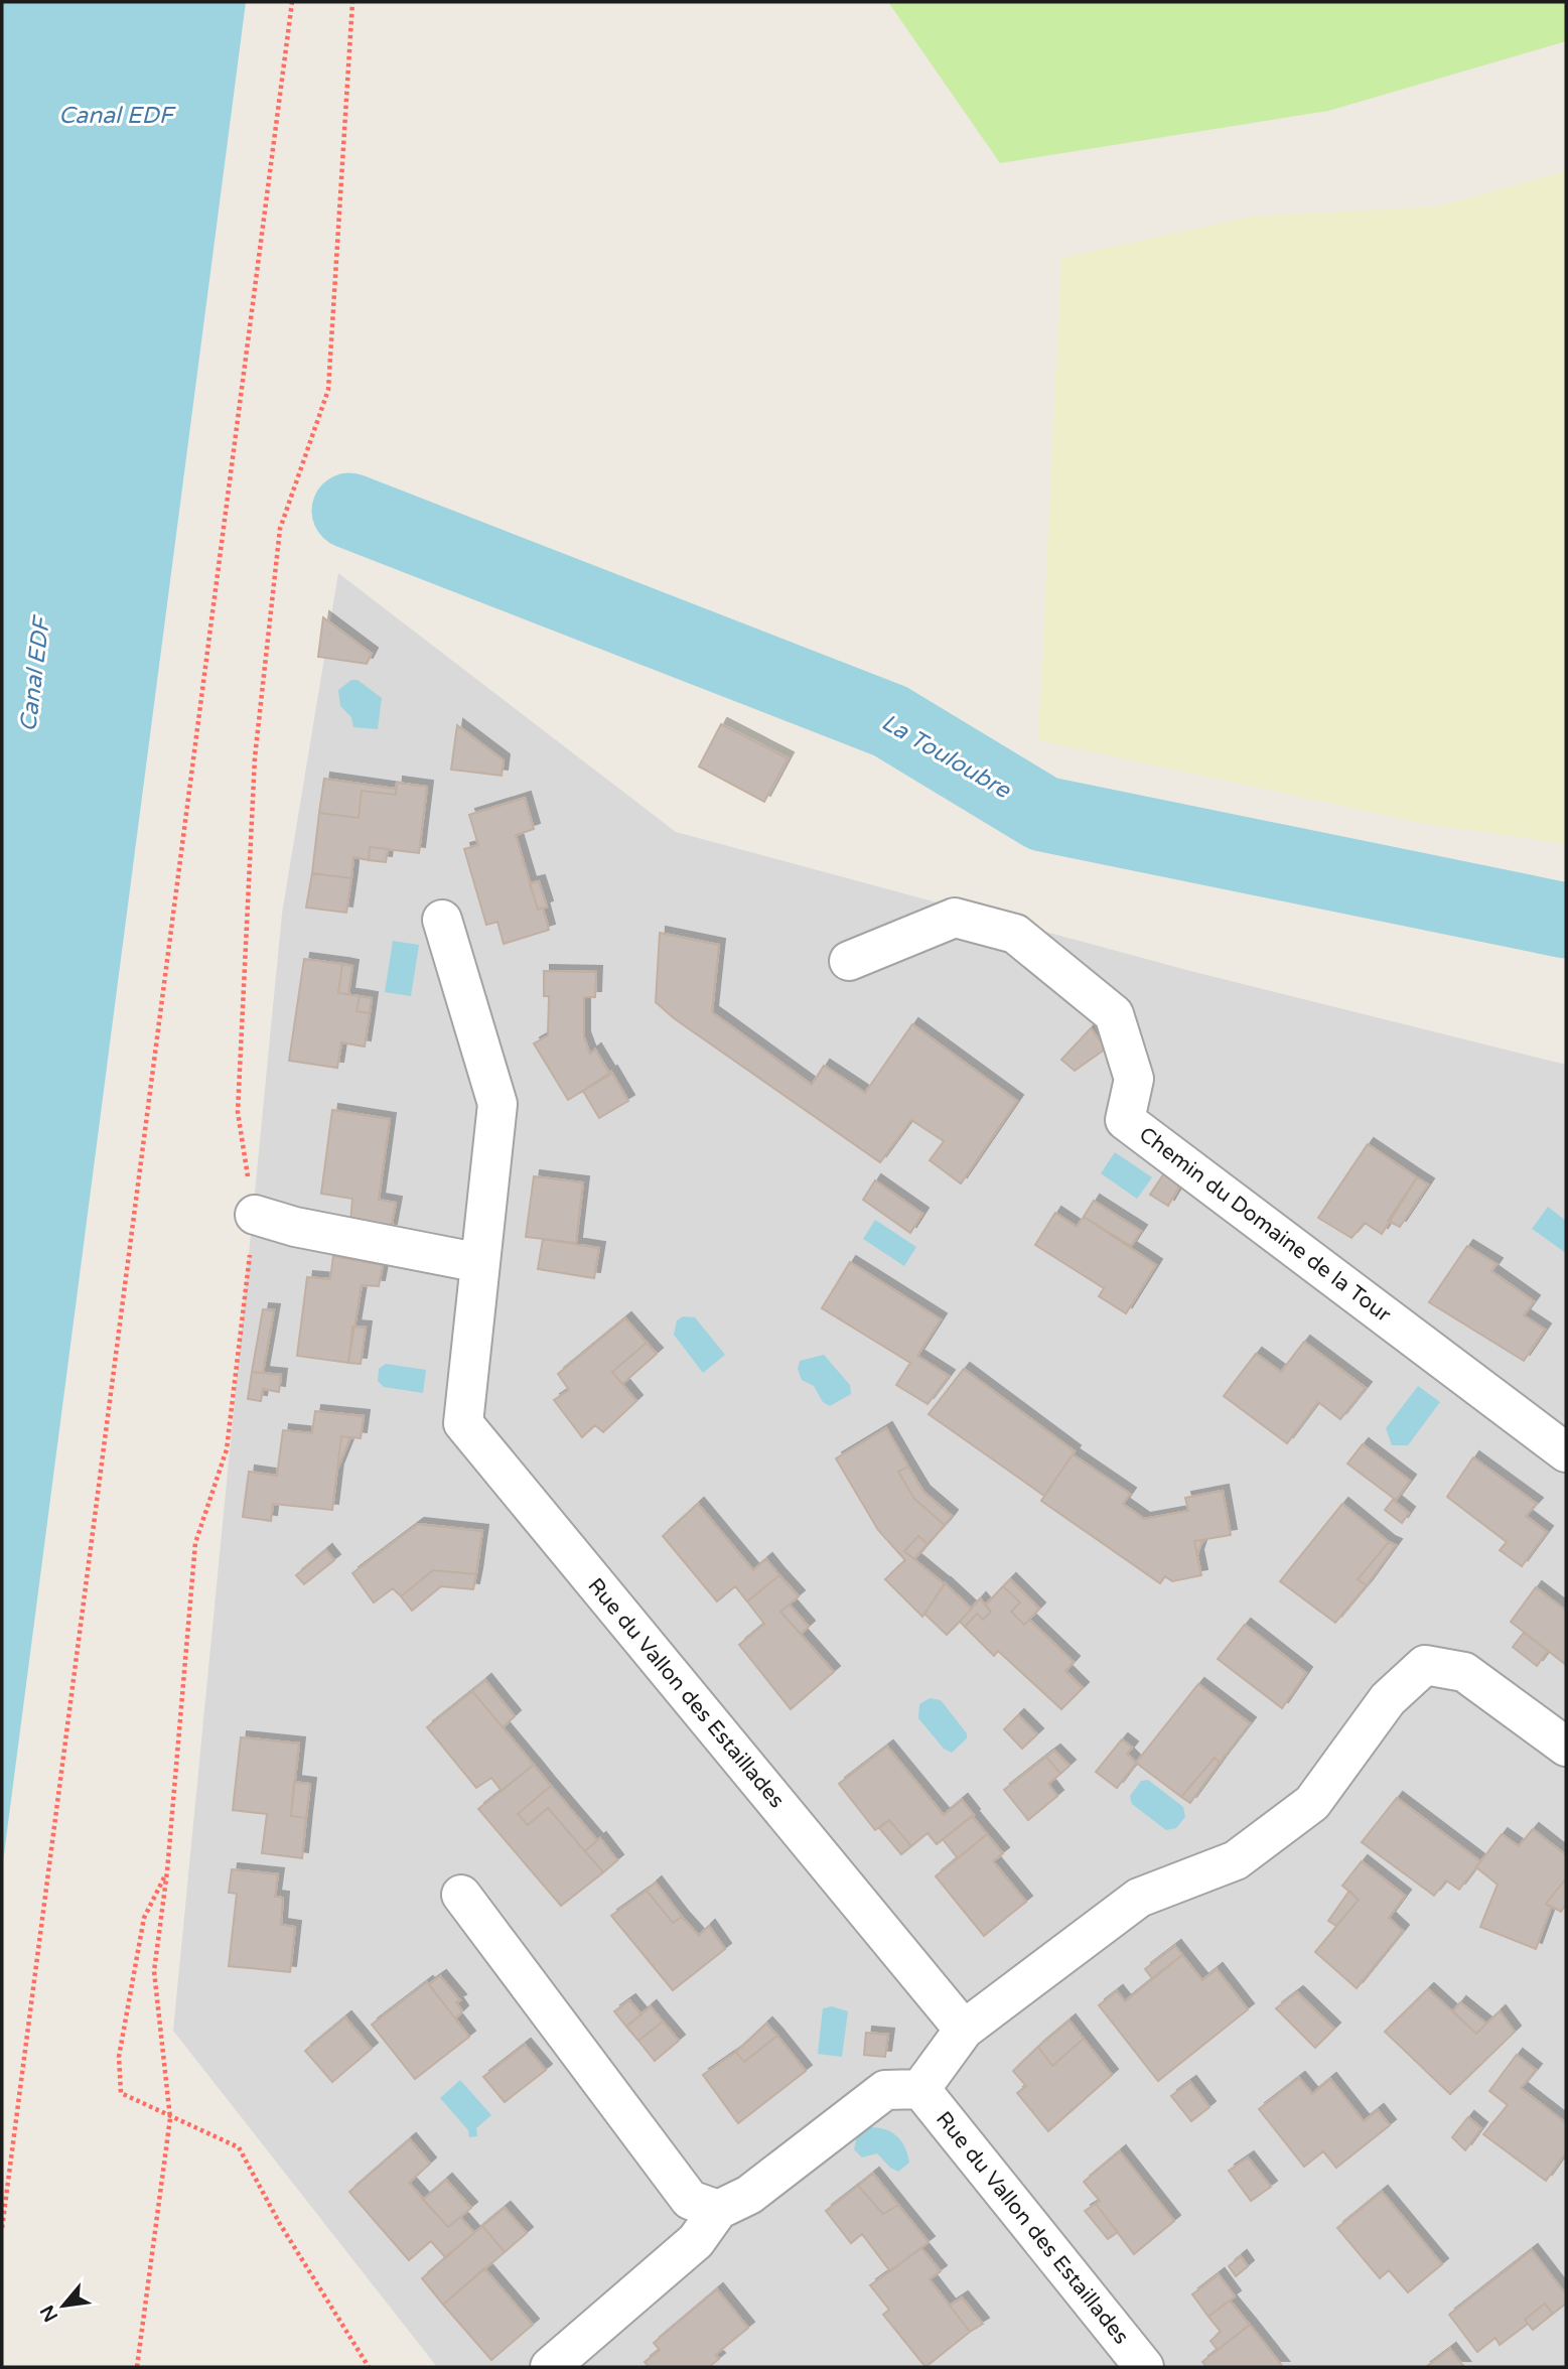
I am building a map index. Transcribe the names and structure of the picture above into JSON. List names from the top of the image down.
{
  "streets": {
    "street": ["Chemin du Domaine de la Tour", "Rue du Vallon des Estaillades"]
  },
  "water": ["Canal EDF", "La Touloubre"],
  "north": "bottom left"
}
